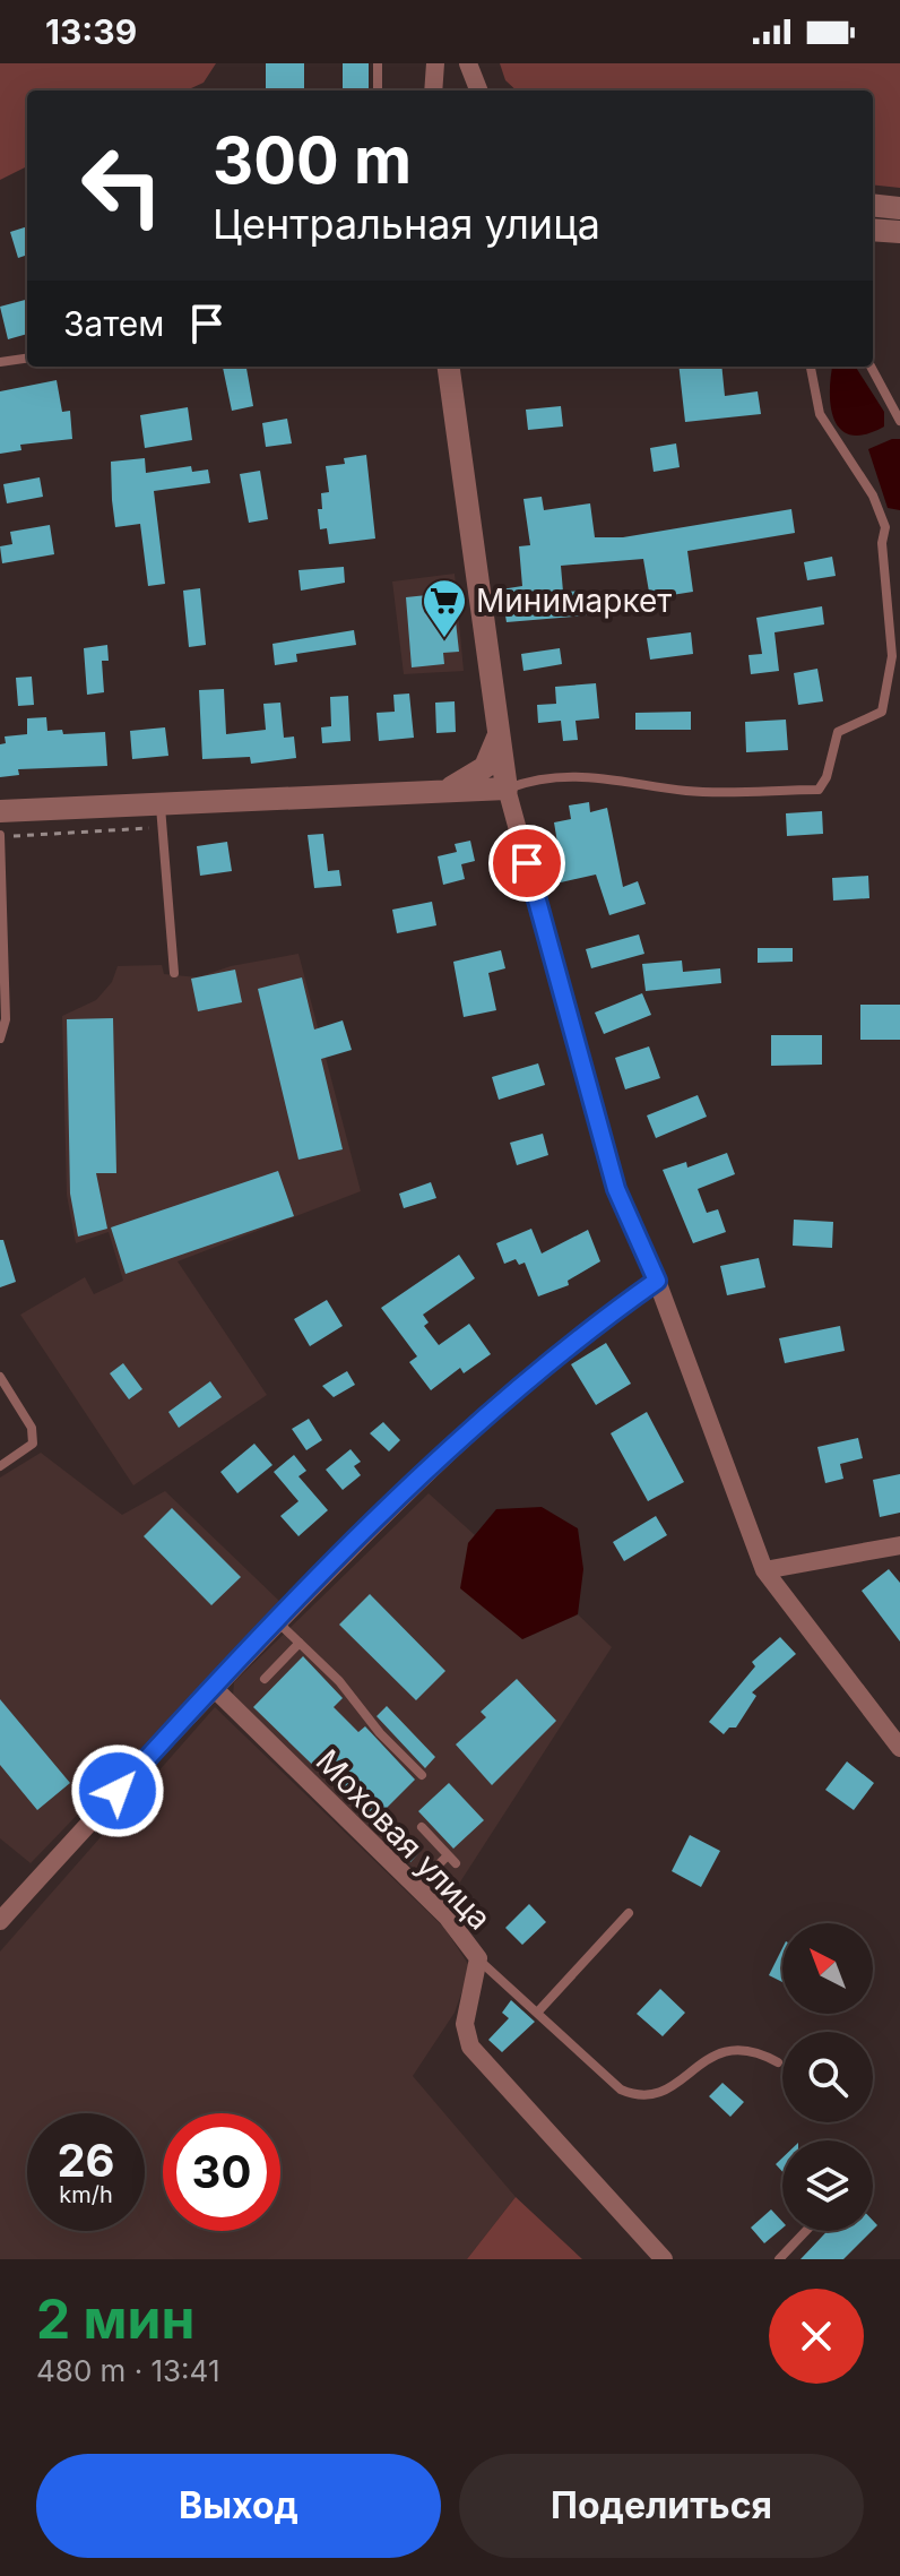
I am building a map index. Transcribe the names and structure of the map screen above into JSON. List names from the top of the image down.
{
  "streets": {
    "street": ["Моховая улица"]
  },
  "places": {
    "supermarket": ["Минимаркет"]
  },
  "north": "top left",
  "page": {
    "status": "13:39",
    "turn": ["300 m", "Центральная улица"],
    "then": "Затем",
    "speed": "26 km/h",
    "limit": "30",
    "heading": ["2 мин", "480 m · 13:41"],
    "buttons": ["Выход", "Поделиться"]
  }
}
